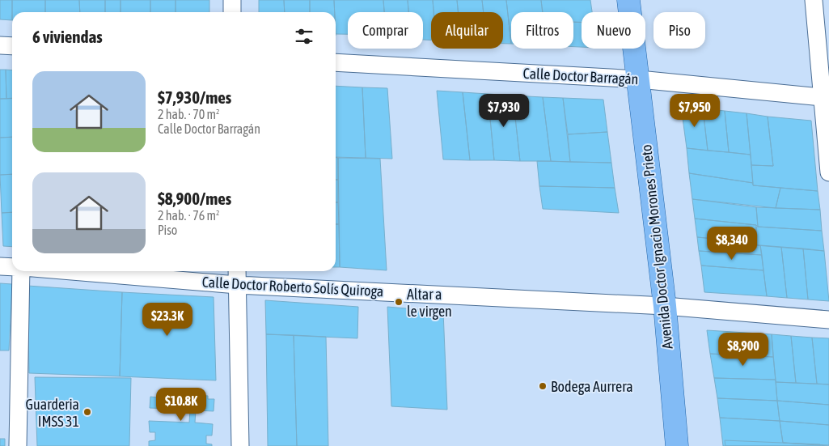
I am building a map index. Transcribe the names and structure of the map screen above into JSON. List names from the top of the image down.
{
  "streets": {
    "main road": ["Avenida Doctor Ignacio Morones Prieto"],
    "street": ["Calle Doctor Barragán", "Calle Doctor Roberto Solís Quiroga"]
  },
  "crossings": [
    ["Calle Doctor Barragán", "Avenida Doctor Ignacio Morones Prieto"],
    ["Avenida Doctor Ignacio Morones Prieto", "Calle Doctor Roberto Solís Quiroga"]
  ],
  "places": ["Altar a le virgen", "Bodega Aurrera", "Guarderia IMSS 31"],
  "page": {
    "chip": [
      "Comprar",
      "Alquilar",
      "Filtros",
      "Nuevo",
      "Piso"
    ],
    "heading": "6 viviendas",
    "list": [
      {
        "name": "$7,930/mes",
        "note": "2 hab. · 70 m² · Calle Doctor Barragán"
      },
      {
        "name": "$8,900/mes",
        "note": "2 hab. · 76 m² · Piso"
      }
    ],
    "price": [
      "$7,930",
      "$7,950",
      "$8,340",
      "$23.3K",
      "$8,900",
      "$10.8K"
    ]
  }
}
